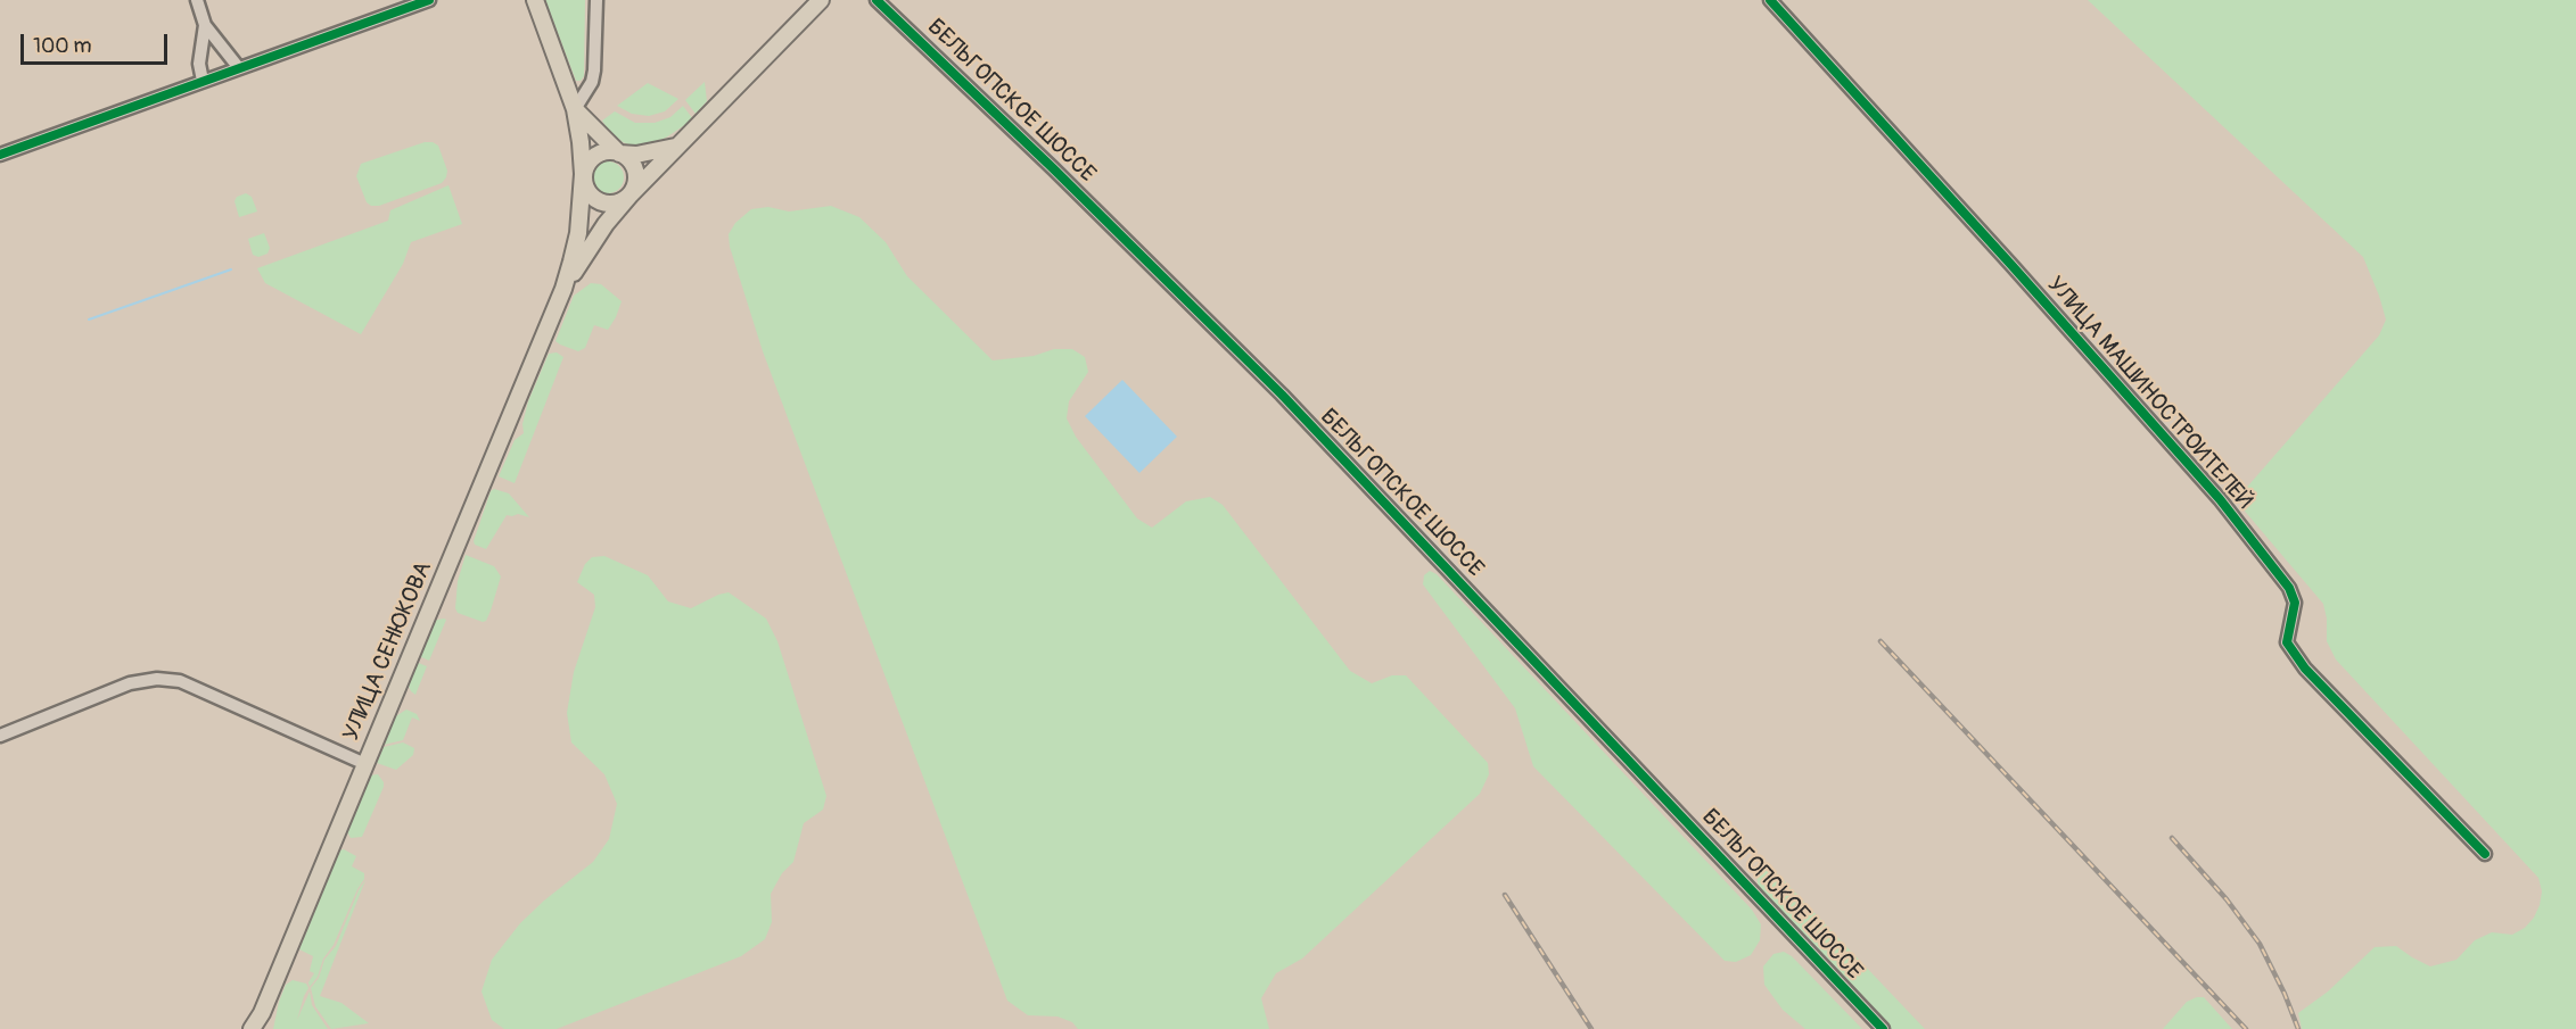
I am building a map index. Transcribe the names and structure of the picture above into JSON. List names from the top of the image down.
{
  "streets": {
    "main road": ["УЛИЦА СЕНЮКОВА"],
    "street": ["БЕЛЬГОПСКОЕ ШОССЕ", "УЛИЦА МАШИНОСТРОИТЕЛЕЙ"]
  },
  "scale_bar": "100 m"
}
